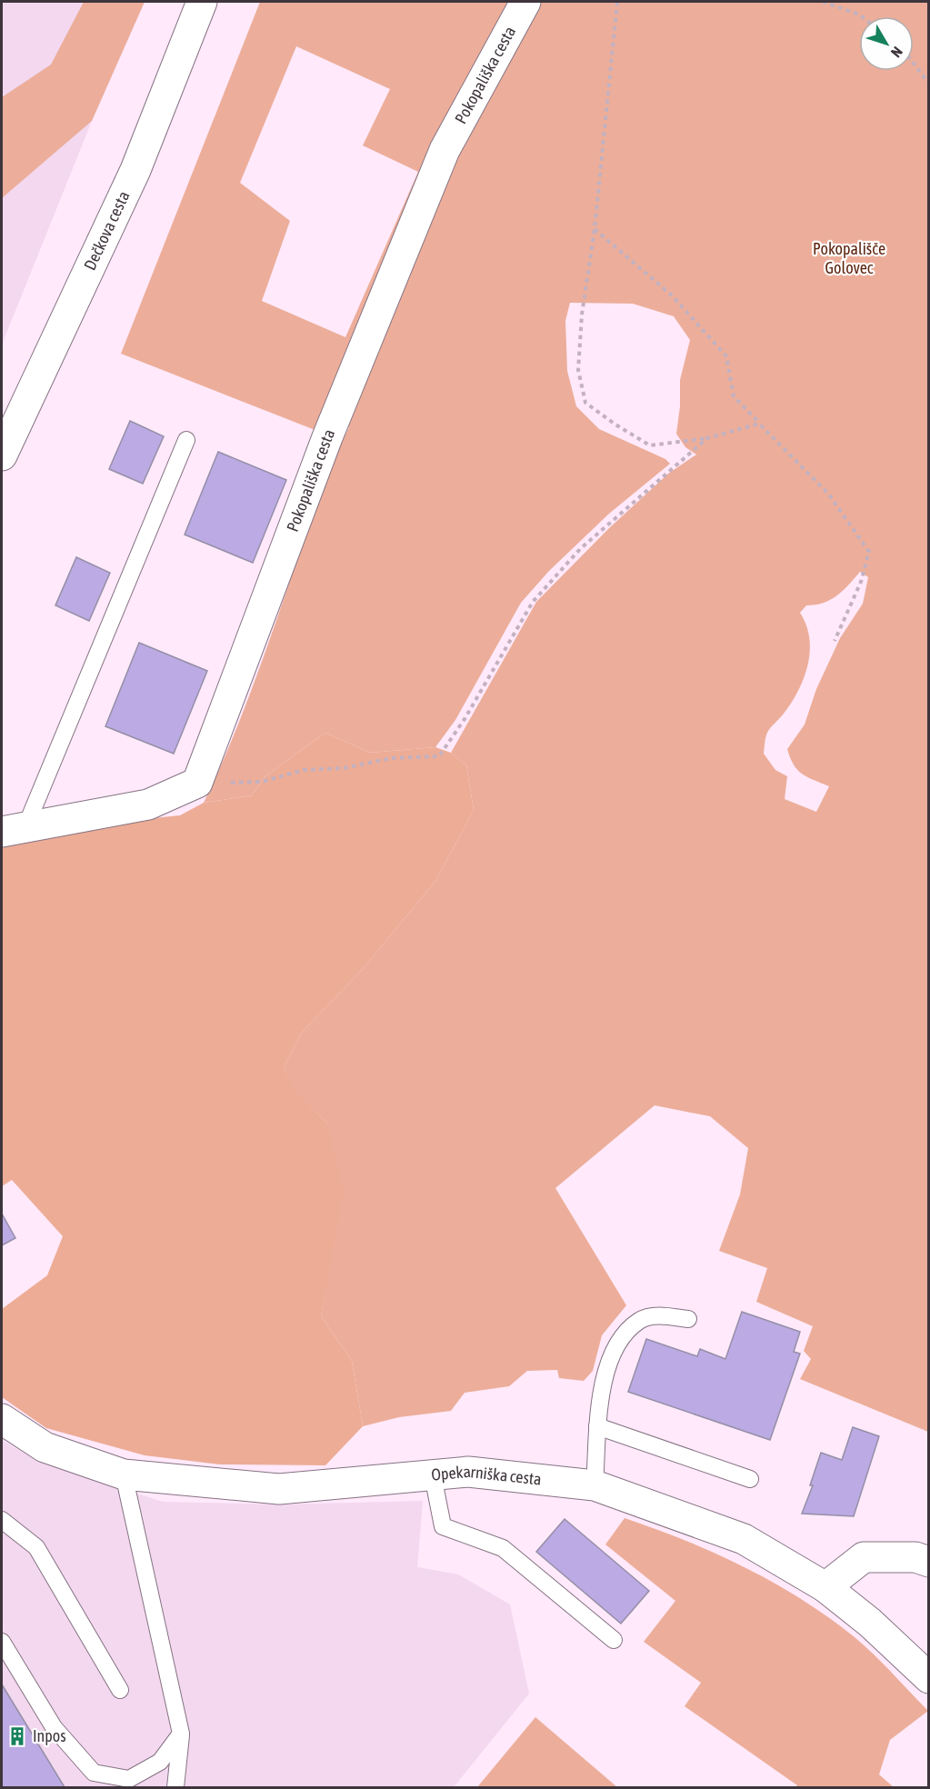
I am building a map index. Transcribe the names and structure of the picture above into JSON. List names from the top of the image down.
{
  "streets": {
    "street": ["Pokopališka cesta", "Dečkova cesta", "Opekarniška cesta"]
  },
  "parks": ["Pokopališče Golovec"],
  "places": {
    "building": ["Inpos"]
  },
  "north": "bottom right"
}
